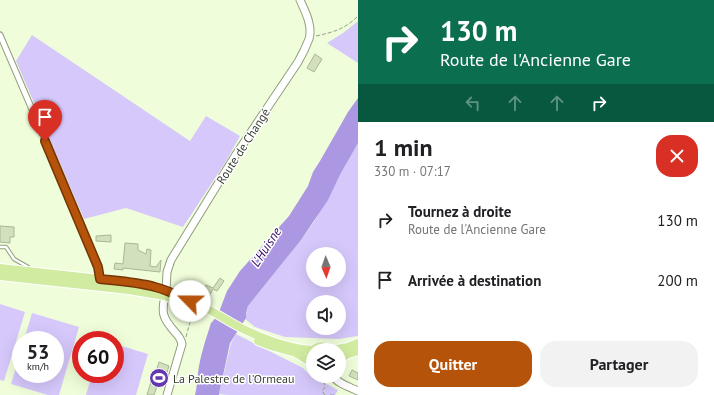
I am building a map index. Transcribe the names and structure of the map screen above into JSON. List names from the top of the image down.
{
  "streets": {
    "street": ["Route de Changé"]
  },
  "water": ["L'Huisne"],
  "places": {
    "sports": ["La Palestre de l'Ormeau"]
  },
  "north": "bottom",
  "page": {
    "turn": ["130 m", "Route de l'Ancienne Gare"],
    "heading": ["1 min", "330 m · 07:17"],
    "list": [
      {
        "name": "Tournez à droite",
        "note": "Route de l'Ancienne Gare",
        "value": "130 m"
      },
      {
        "name": "Arrivée à destination",
        "value": "200 m"
      }
    ],
    "speed": "53 km/h",
    "limit": "60",
    "buttons": ["Quitter", "Partager"]
  }
}
